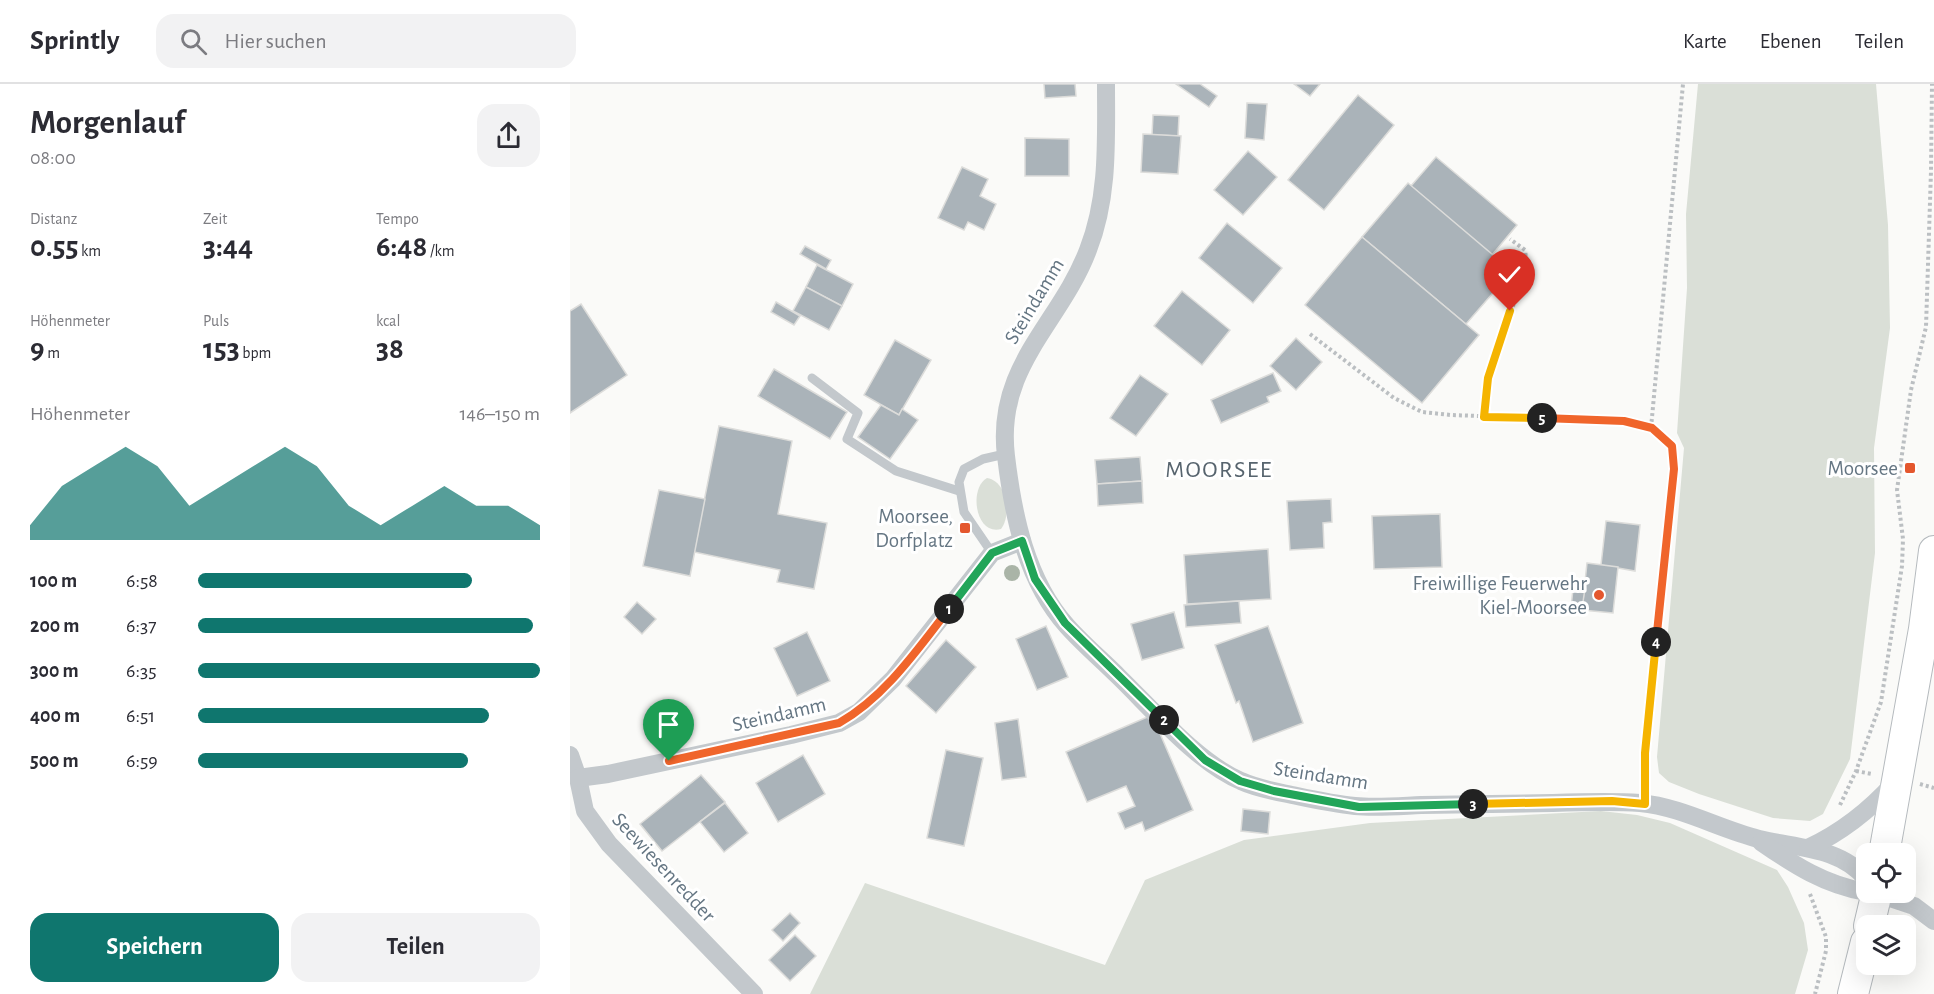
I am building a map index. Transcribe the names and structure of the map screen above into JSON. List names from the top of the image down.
{
  "streets": {
    "street": ["Steindamm", "Seewiesenredder"]
  },
  "crossings": [
    ["Steindamm", "Seewiesenredder"]
  ],
  "districts": ["MOORSEE"],
  "places": {
    "transit": ["Moorsee", "Moorsee, Dorfplatz"],
    "other": ["Freiwillige Feuerwehr Kiel-Moorsee"]
  },
  "page": {
    "header": "Sprintly",
    "search": "Hier suchen",
    "nav": ["Karte", "Ebenen", "Teilen"],
    "heading": ["Morgenlauf", "08:00"],
    "stats": [
      ["Distanz", "0.55 km"],
      ["Zeit", "3:44"],
      ["Tempo", "6:48 /km"],
      ["Höhenmeter", "9 m"],
      ["Puls", "153 bpm"],
      ["kcal", "38"]
    ],
    "chart": ["Höhenmeter", "146–150 m"],
    "pins": [
      "5",
      "1",
      "4",
      "2",
      "3"
    ],
    "list": [
      {
        "name": "100 m",
        "note": "6:58"
      },
      {
        "name": "200 m",
        "note": "6:37"
      },
      {
        "name": "300 m",
        "note": "6:35"
      },
      {
        "name": "400 m",
        "note": "6:51"
      },
      {
        "name": "500 m",
        "note": "6:59"
      }
    ],
    "buttons": ["Speichern", "Teilen"]
  }
}
